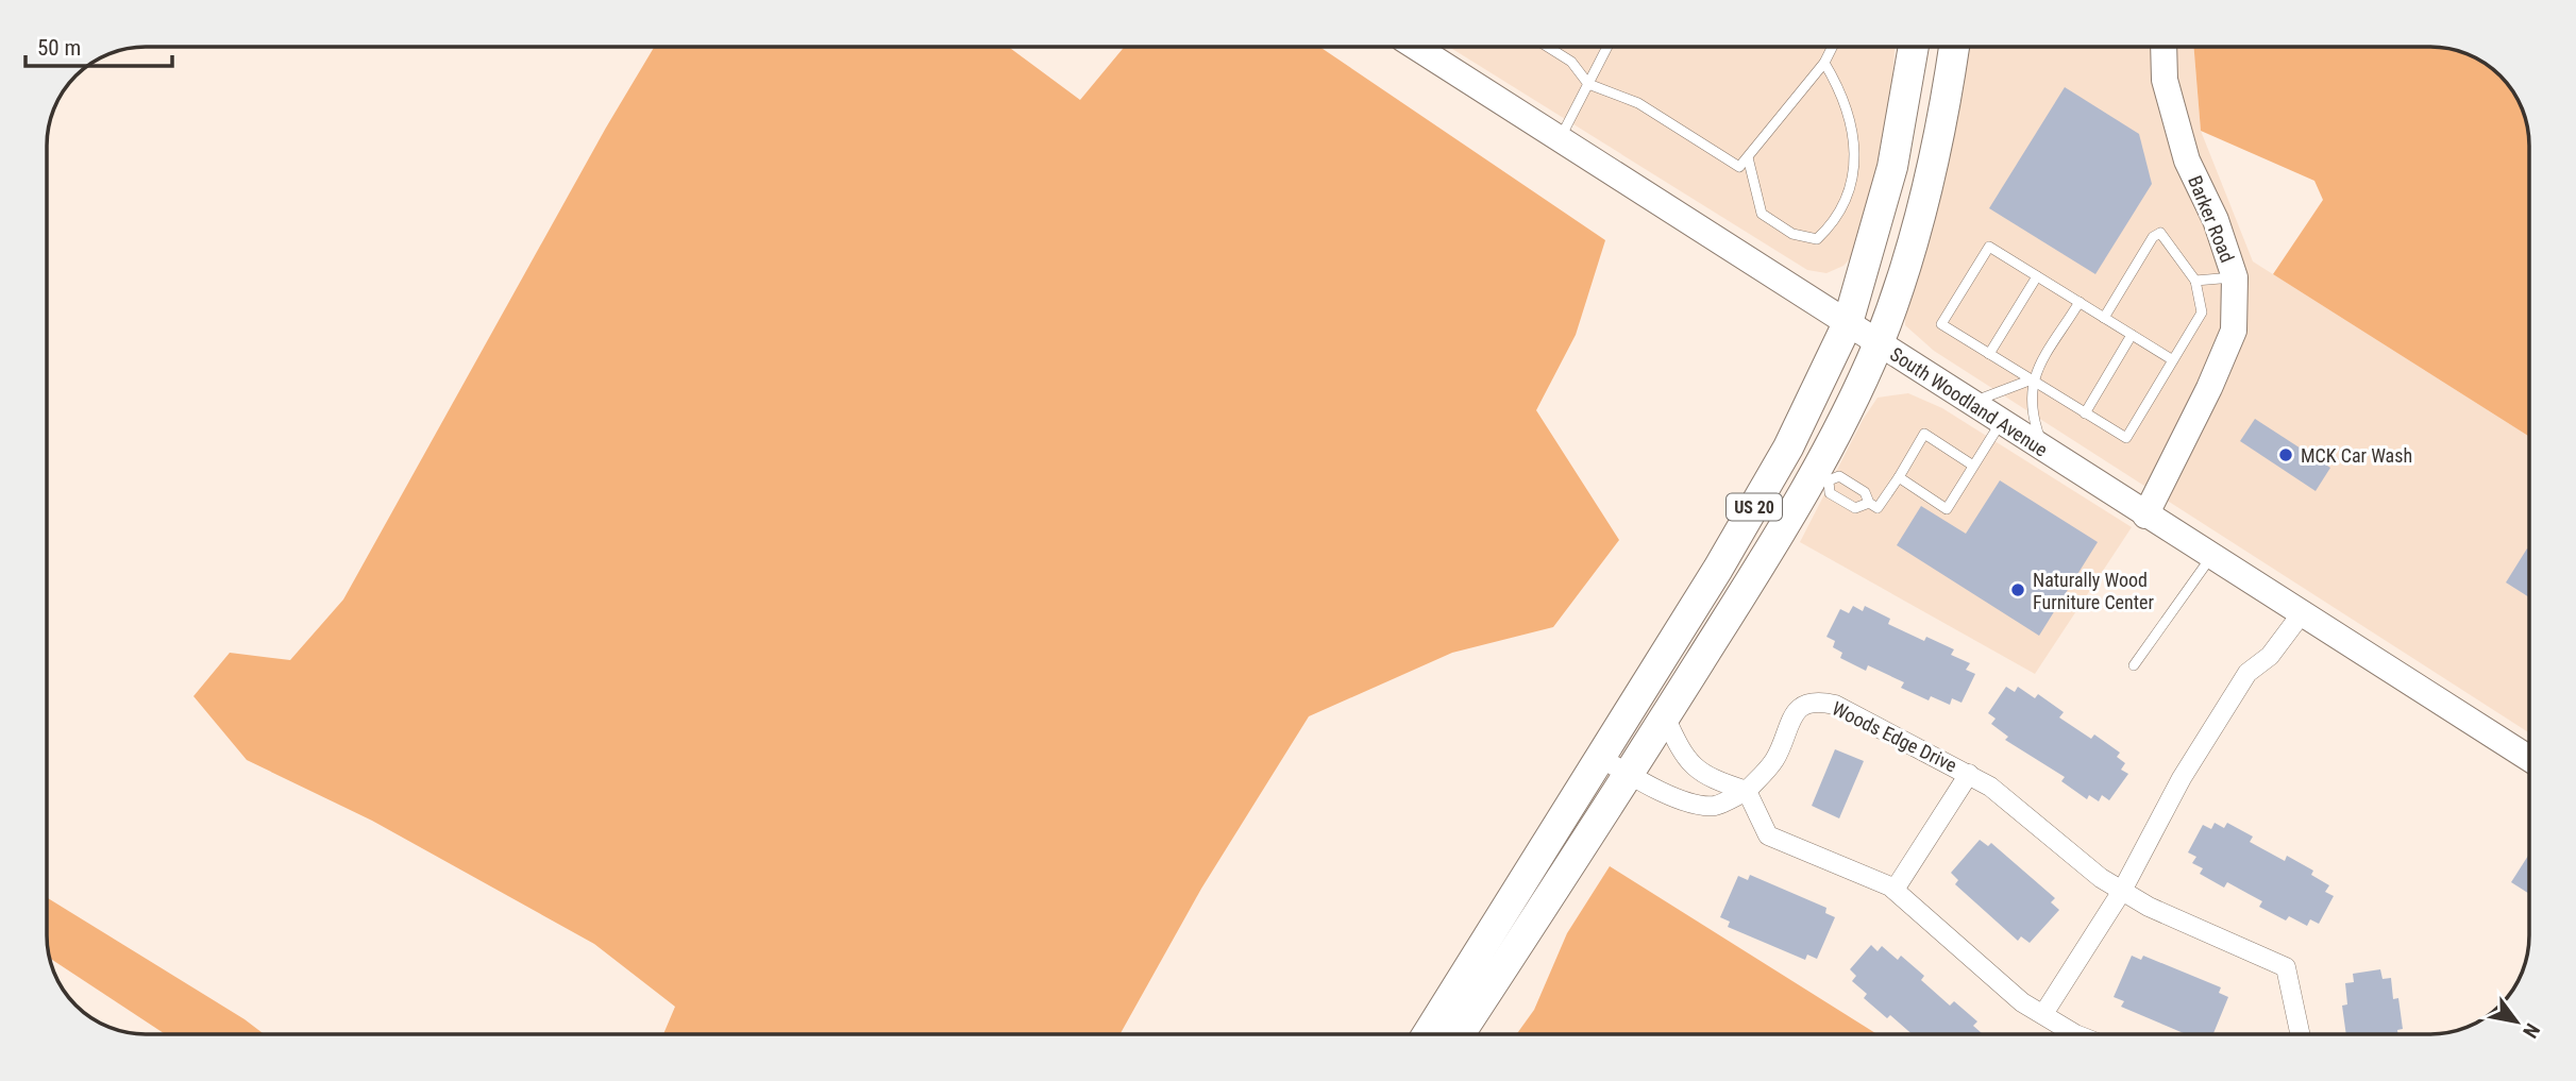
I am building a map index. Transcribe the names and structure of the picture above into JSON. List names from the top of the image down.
{
  "streets": {
    "main road": ["US 20"],
    "street": ["Barker Road", "South Woodland Avenue", "Woods Edge Drive"]
  },
  "crossings": [
    ["Barker Road", "South Woodland Avenue"],
    ["South Woodland Avenue", "US 20"]
  ],
  "places": ["MCK Car Wash", "Naturally Wood Furniture Center"],
  "scale_bar": "50 m",
  "north": "bottom right"
}
